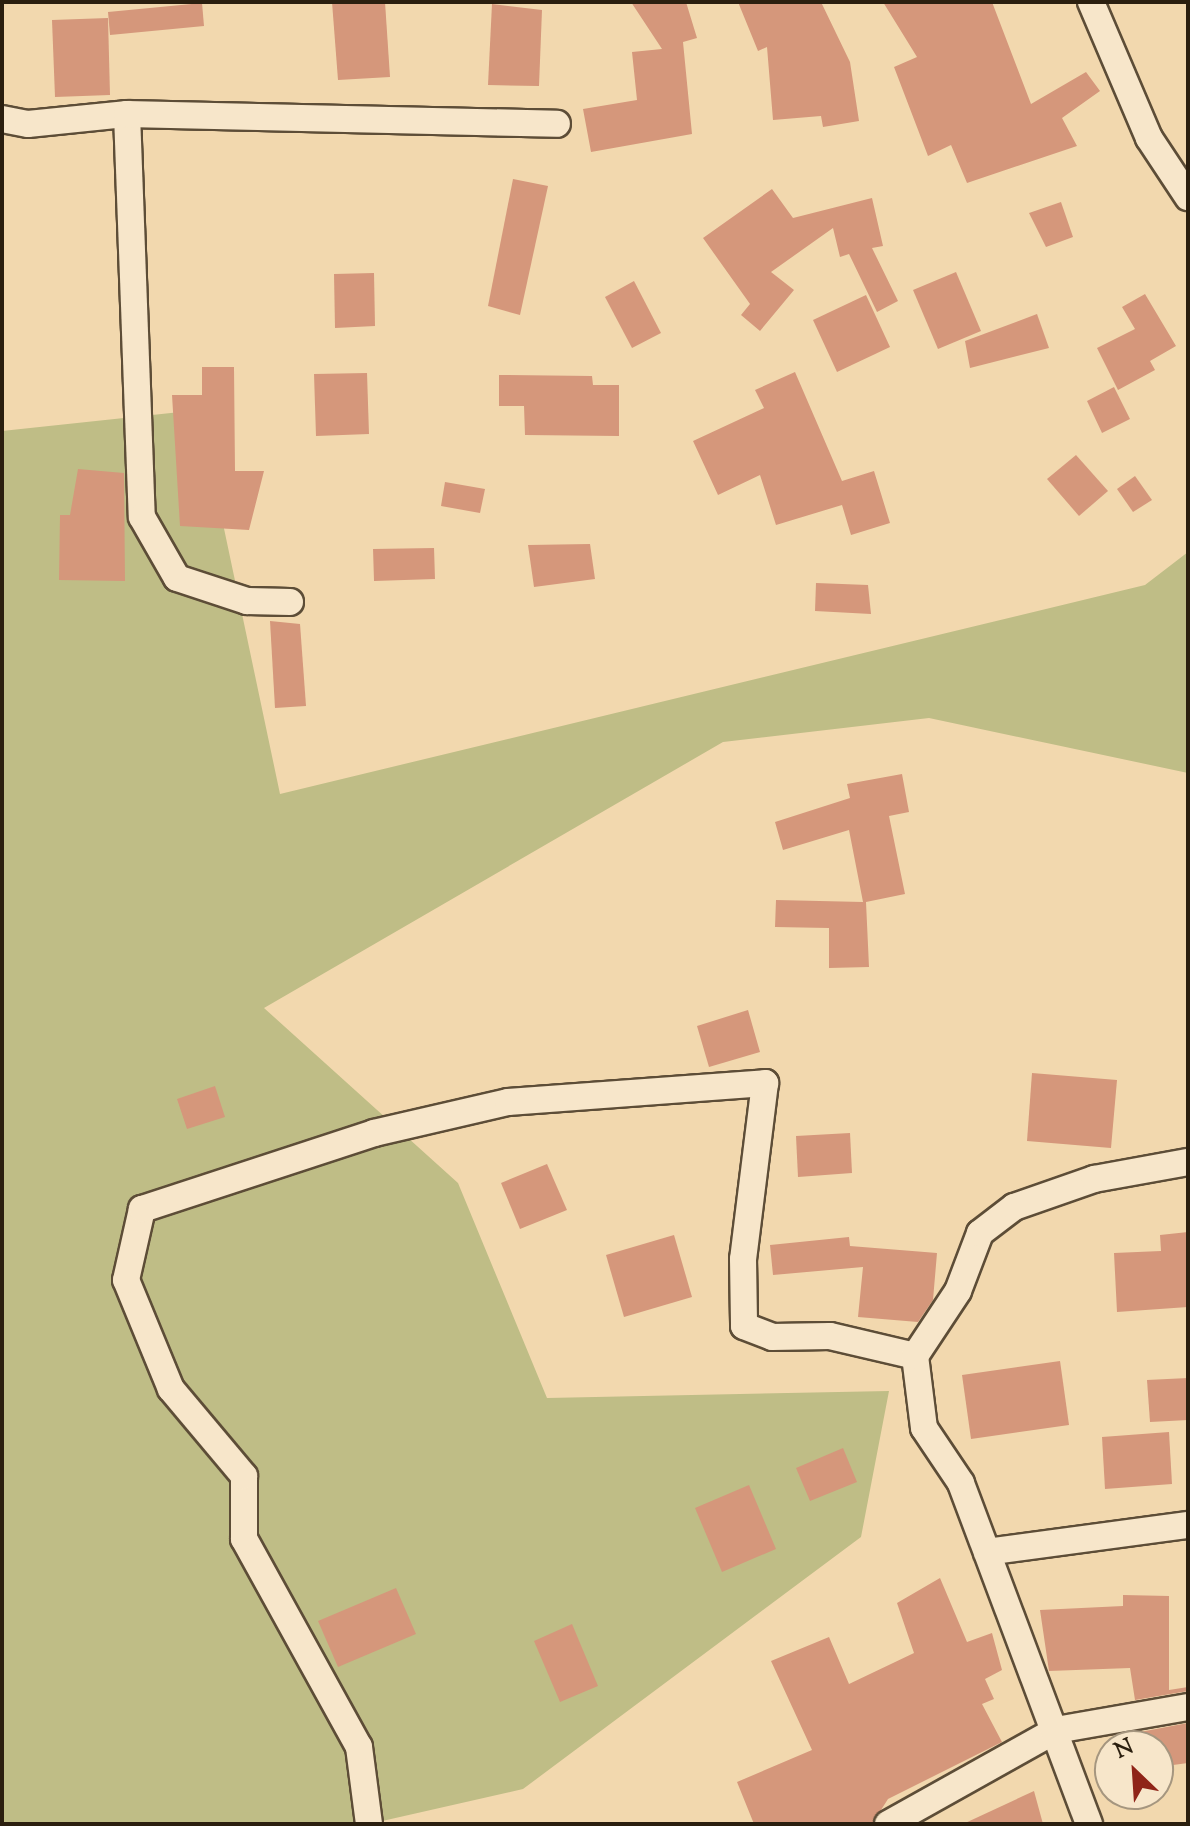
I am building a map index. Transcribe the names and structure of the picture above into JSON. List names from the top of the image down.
{
  "north": "top left"
}
